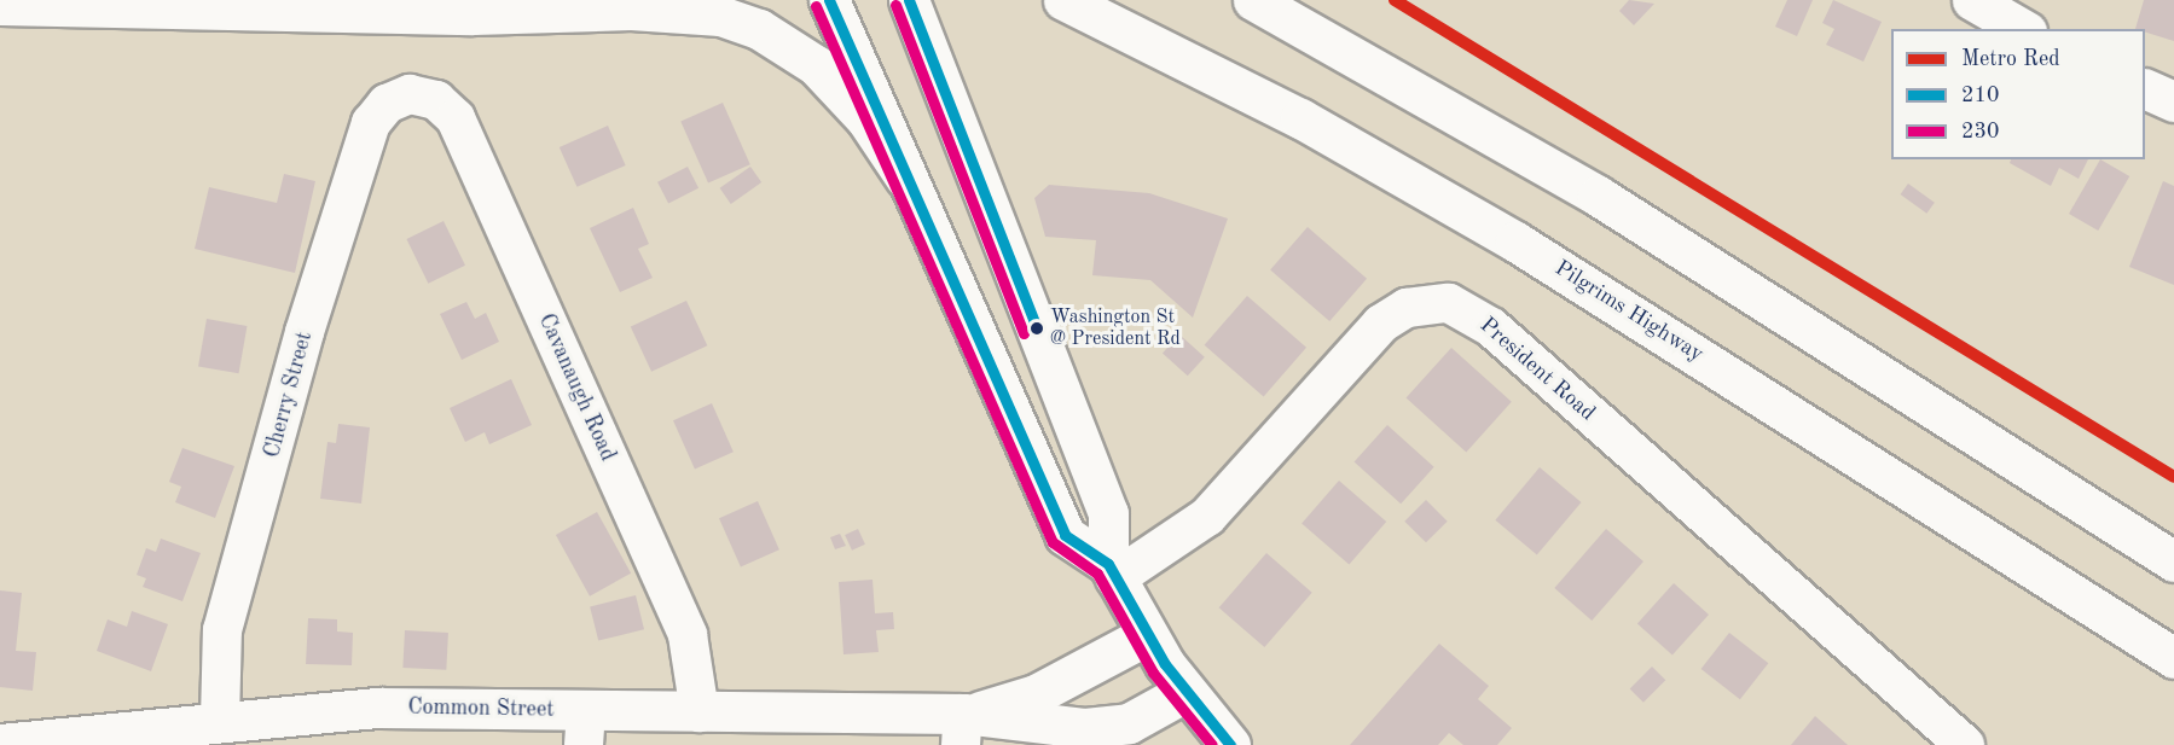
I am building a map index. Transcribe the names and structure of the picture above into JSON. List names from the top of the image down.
{
  "streets": {
    "main road": ["Pilgrims Highway", "Common Street"],
    "street": ["President Road", "Cavanaugh Road", "Cherry Street"]
  },
  "crossings": [
    ["Cavanaugh Road", "Cherry Street"],
    ["Cavanaugh Road", "Common Street"],
    ["Cherry Street", "Common Street"]
  ],
  "places": ["Washington St @ President Rd"],
  "lines": ["metro line Red", "transit line 210", "transit line 230"],
  "legend": ["Metro Red", "210", "230"]
}
